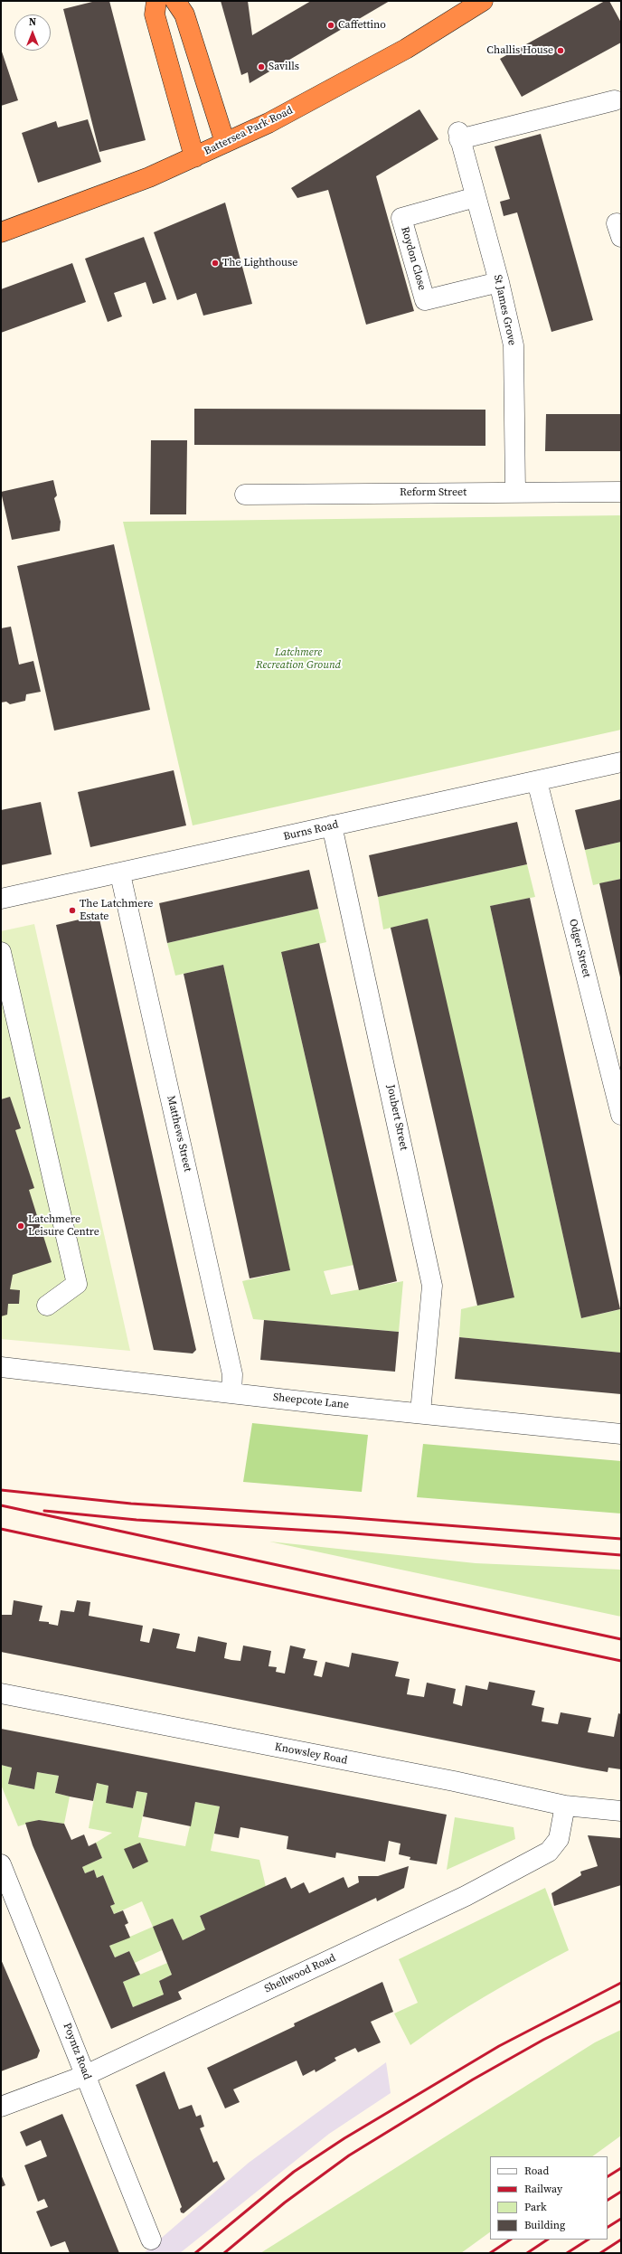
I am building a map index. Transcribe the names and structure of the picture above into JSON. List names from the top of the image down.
{
  "streets": {
    "highway": ["Battersea Park Road"],
    "street": [
      "Roydon Close",
      "St James Grove",
      "Reform Street",
      "Burns Road",
      "Odger Street",
      "Joubert Street",
      "Matthews Street",
      "Sheepcote Lane",
      "Knowsley Road",
      "Shellwood Road",
      "Poyntz Road"
    ]
  },
  "crossings": [
    ["Roydon Close", "St James Grove"],
    ["St James Grove", "Reform Street"],
    ["Burns Road", "Odger Street"],
    ["Burns Road", "Joubert Street"],
    ["Burns Road", "Matthews Street"],
    ["Joubert Street", "Sheepcote Lane"],
    ["Matthews Street", "Sheepcote Lane"],
    ["Knowsley Road", "Shellwood Road"],
    ["Shellwood Road", "Poyntz Road"]
  ],
  "parks": ["Latchmere Recreation Ground"],
  "places": [
    "Caffettino",
    "Challis House",
    "Savills",
    "The Lighthouse",
    "The Latchmere Estate",
    "Latchmere Leisure Centre"
  ],
  "legend": [
    "Road",
    "Railway",
    "Park",
    "Building"
  ],
  "north": "top"
}
